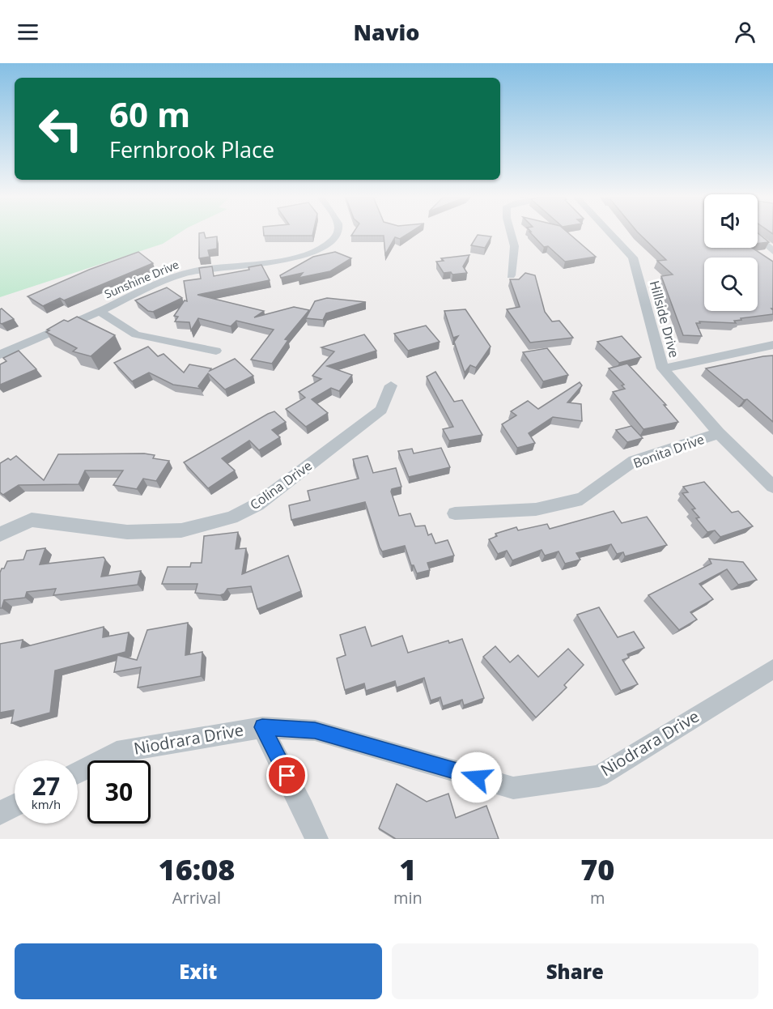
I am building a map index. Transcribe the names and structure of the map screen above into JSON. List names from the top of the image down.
{
  "streets": {
    "street": [
      "Sunshine Drive",
      "Hillside Drive",
      "Bonita Drive",
      "Colina Drive",
      "Niodrara Drive"
    ]
  },
  "crossings": [
    ["Hillside Drive", "Bonita Drive"]
  ],
  "page": {
    "header": "Navio",
    "turn": ["60 m", "Fernbrook Place"],
    "speed": "27 km/h",
    "limit": "30",
    "eta": [
      "16:08",
      "Arrival",
      "1",
      "min",
      "70",
      "m"
    ],
    "buttons": ["Exit", "Share"]
  }
}
